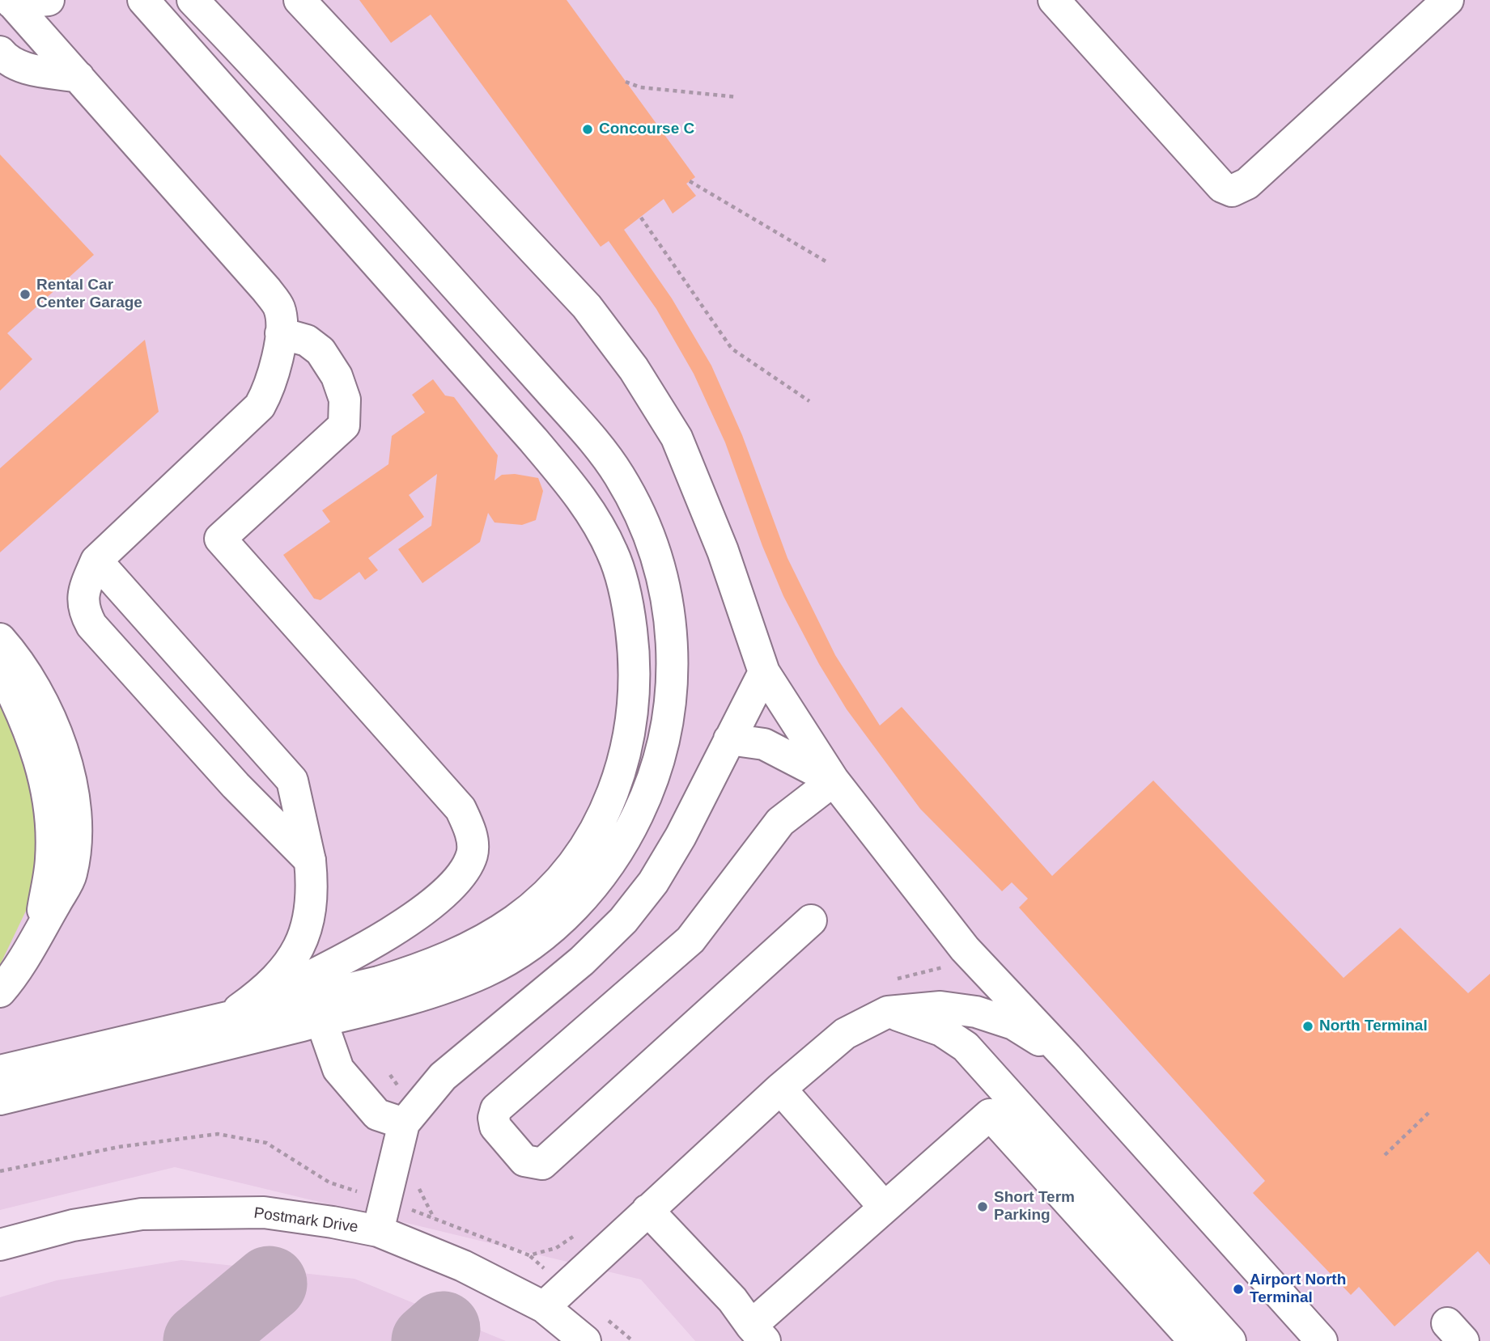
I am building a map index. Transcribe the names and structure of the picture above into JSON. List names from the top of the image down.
{
  "streets": {
    "street": ["Postmark Drive"]
  },
  "places": [
    "Concourse C",
    "Rental Car Center Garage",
    "North Terminal",
    "Short Term Parking",
    "Airport North Terminal"
  ]
}
